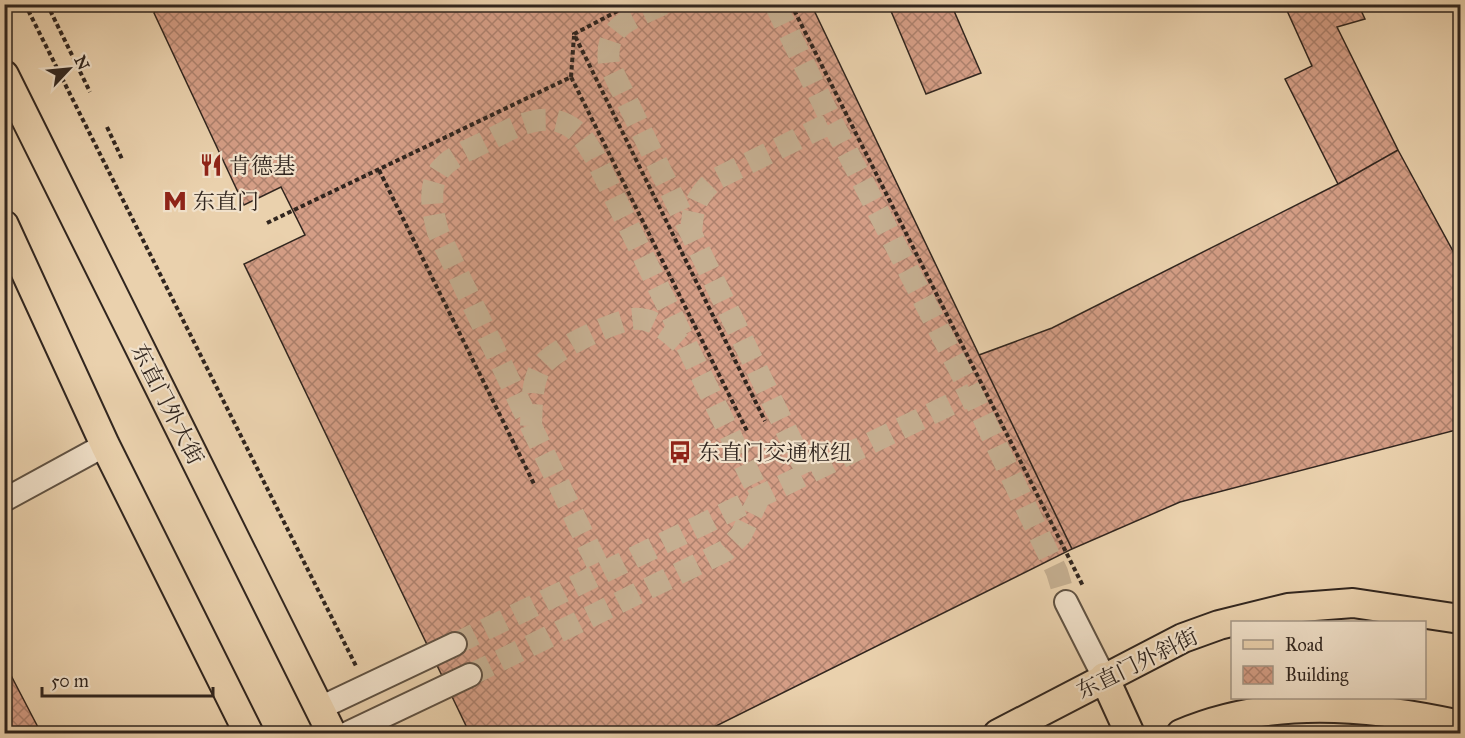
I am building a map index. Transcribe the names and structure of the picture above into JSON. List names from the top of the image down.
{
  "streets": {
    "main road": ["东直门外大街", "东直门外斜街"]
  },
  "places": {
    "restaurant": ["肯德基"],
    "metro station": ["东直门"],
    "bus stop": ["东直门交通枢纽"]
  },
  "legend": ["Road", "Building"],
  "scale_bar": "50 m",
  "north": "top right"
}
